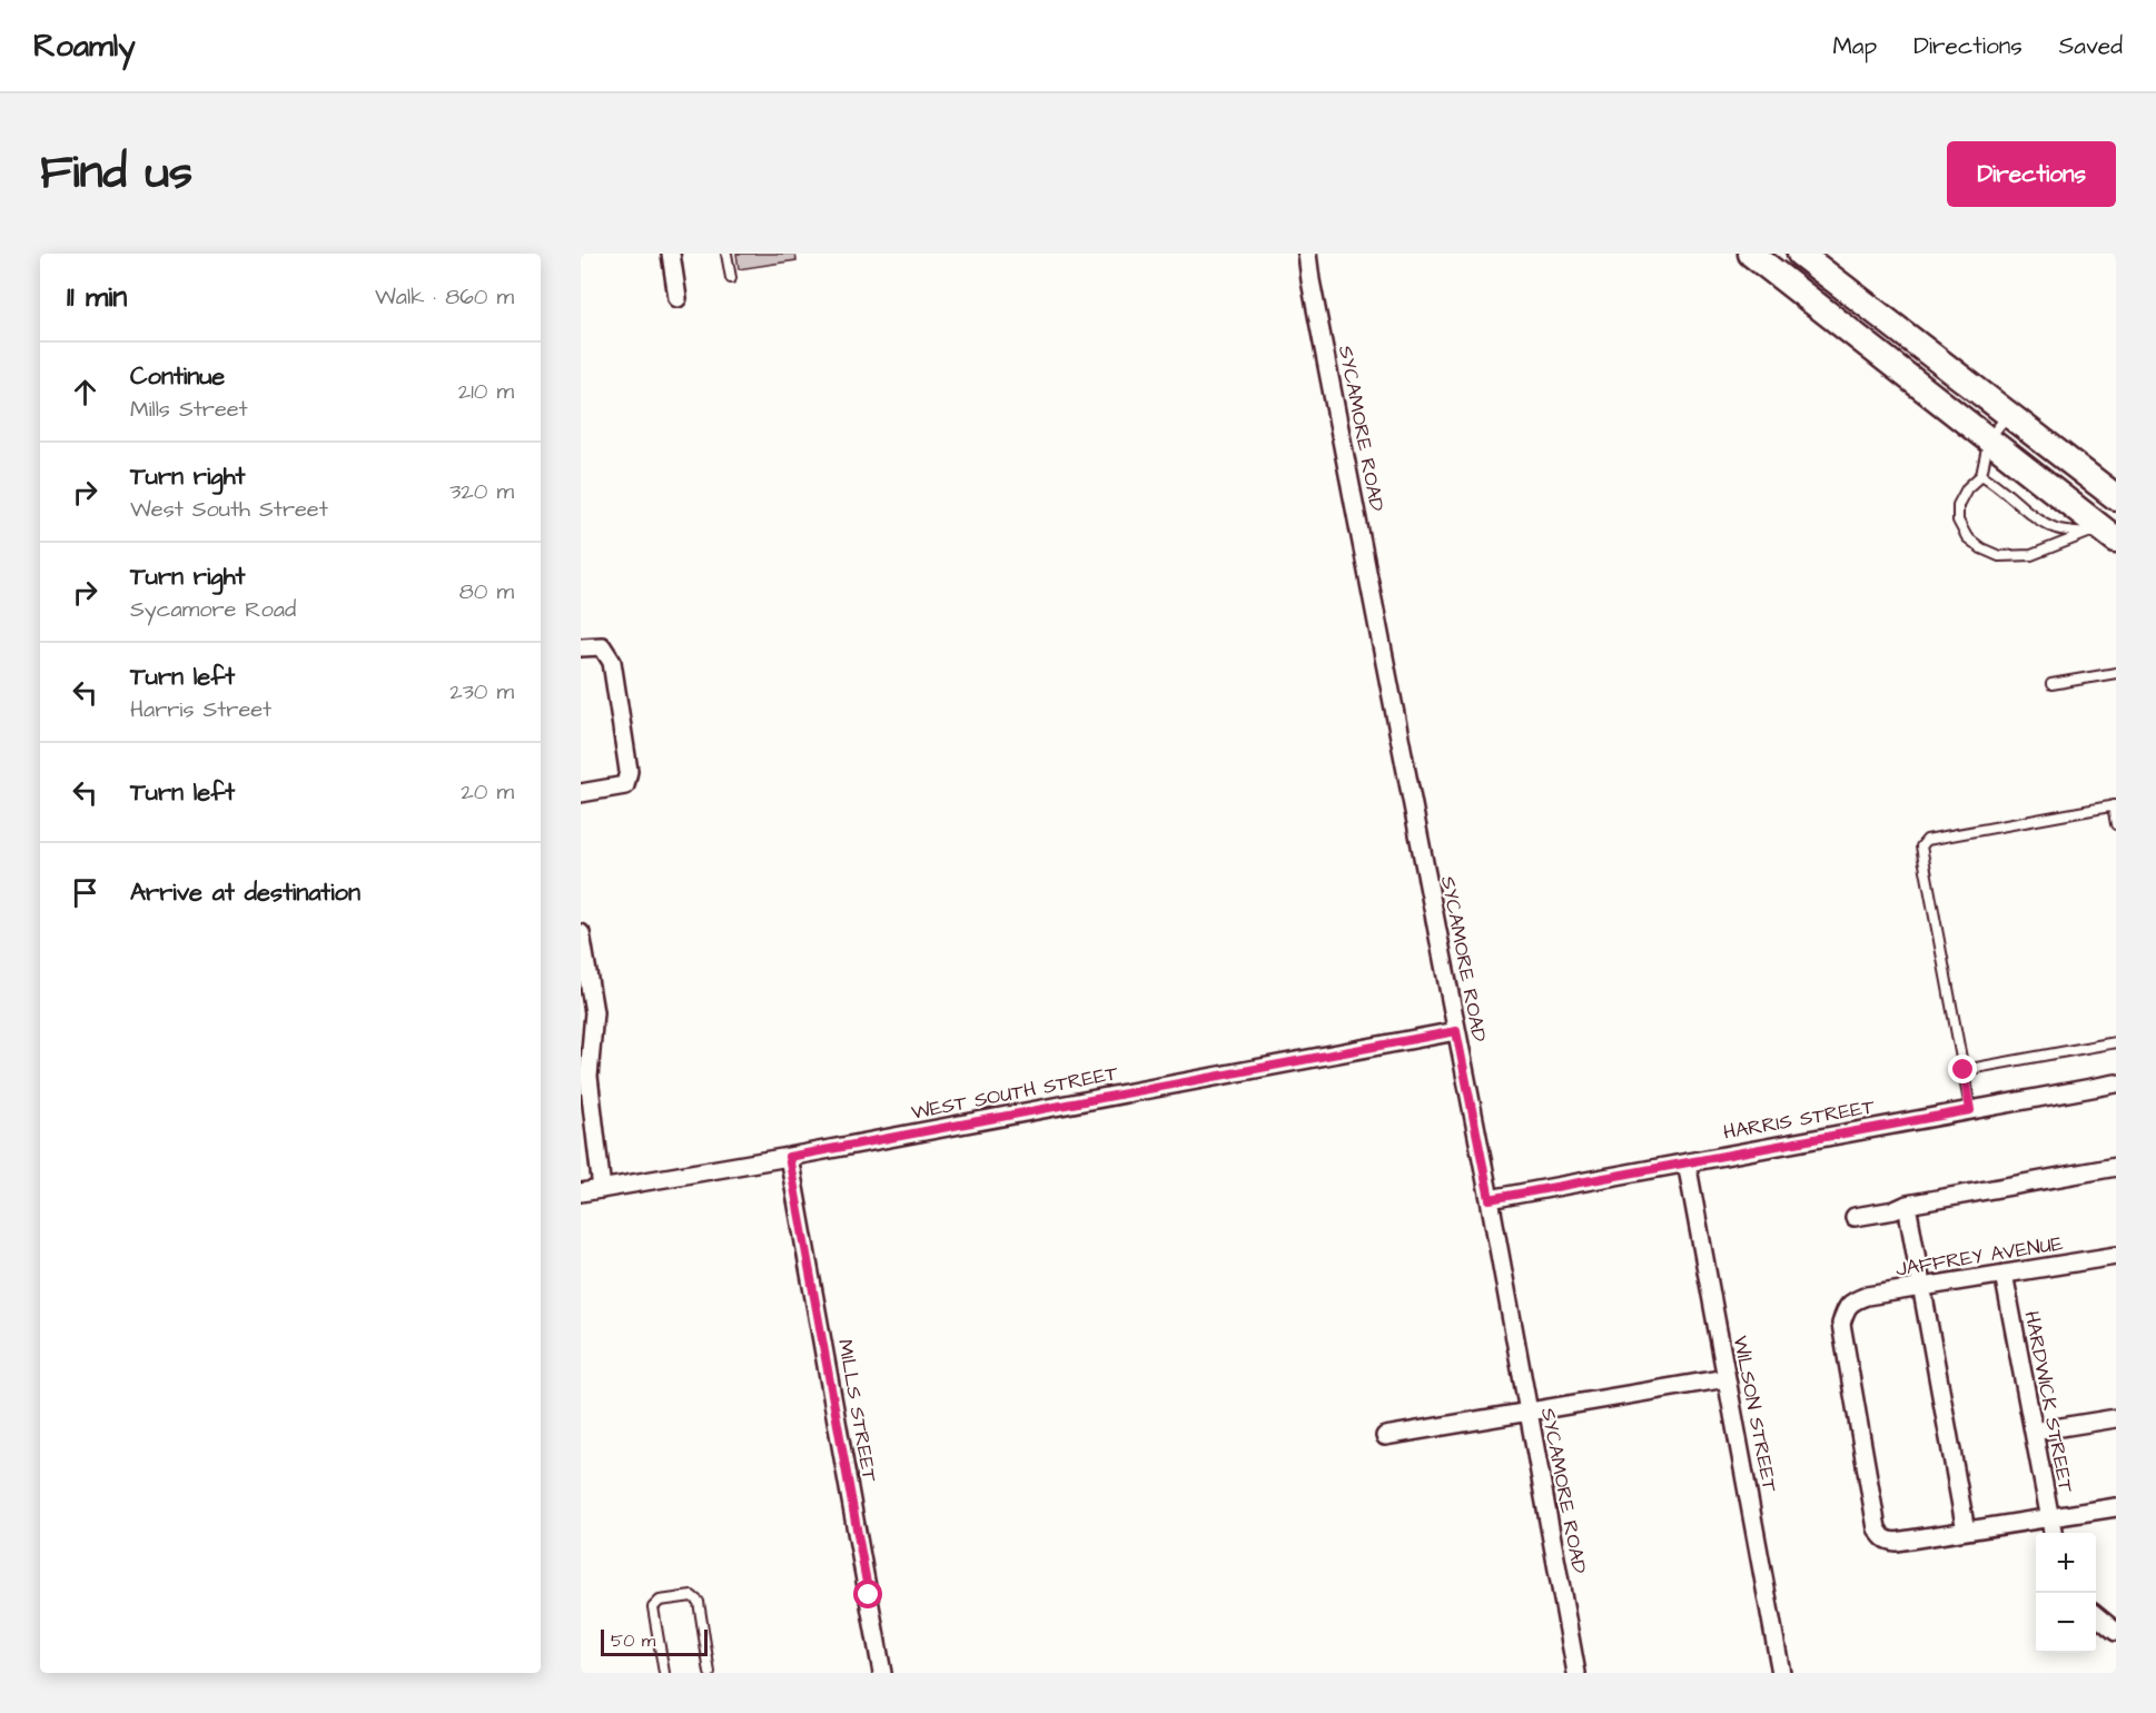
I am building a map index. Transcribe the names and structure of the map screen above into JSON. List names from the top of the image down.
{
  "streets": {
    "street": [
      "SYCAMORE ROAD",
      "WEST SOUTH STREET",
      "HARRIS STREET",
      "JAFFREY AVENUE",
      "HARDWICK STREET",
      "MILLS STREET",
      "WILSON STREET"
    ]
  },
  "crossings": [
    ["SYCAMORE ROAD", "WEST SOUTH STREET"],
    ["SYCAMORE ROAD", "HARRIS STREET"],
    ["WEST SOUTH STREET", "MILLS STREET"],
    ["HARRIS STREET", "WILSON STREET"],
    ["JAFFREY AVENUE", "HARDWICK STREET"]
  ],
  "scale_bar": "50 m",
  "page": {
    "header": "Roamly",
    "nav": ["Map", "Directions", "Saved"],
    "title": "Find us",
    "buttons": "Directions",
    "heading": ["11 min", "Walk · 860 m"],
    "list": [
      ["Continue", "Mills Street", "210 m"],
      ["Turn right", "West South Street", "320 m"],
      ["Turn right", "Sycamore Road", "80 m"],
      ["Turn left", "Harris Street", "230 m"],
      ["Turn left", "20 m"],
      "Arrive at destination"
    ],
    "map_buttons": ["+", "−"],
    "scale": "50 m"
  }
}
